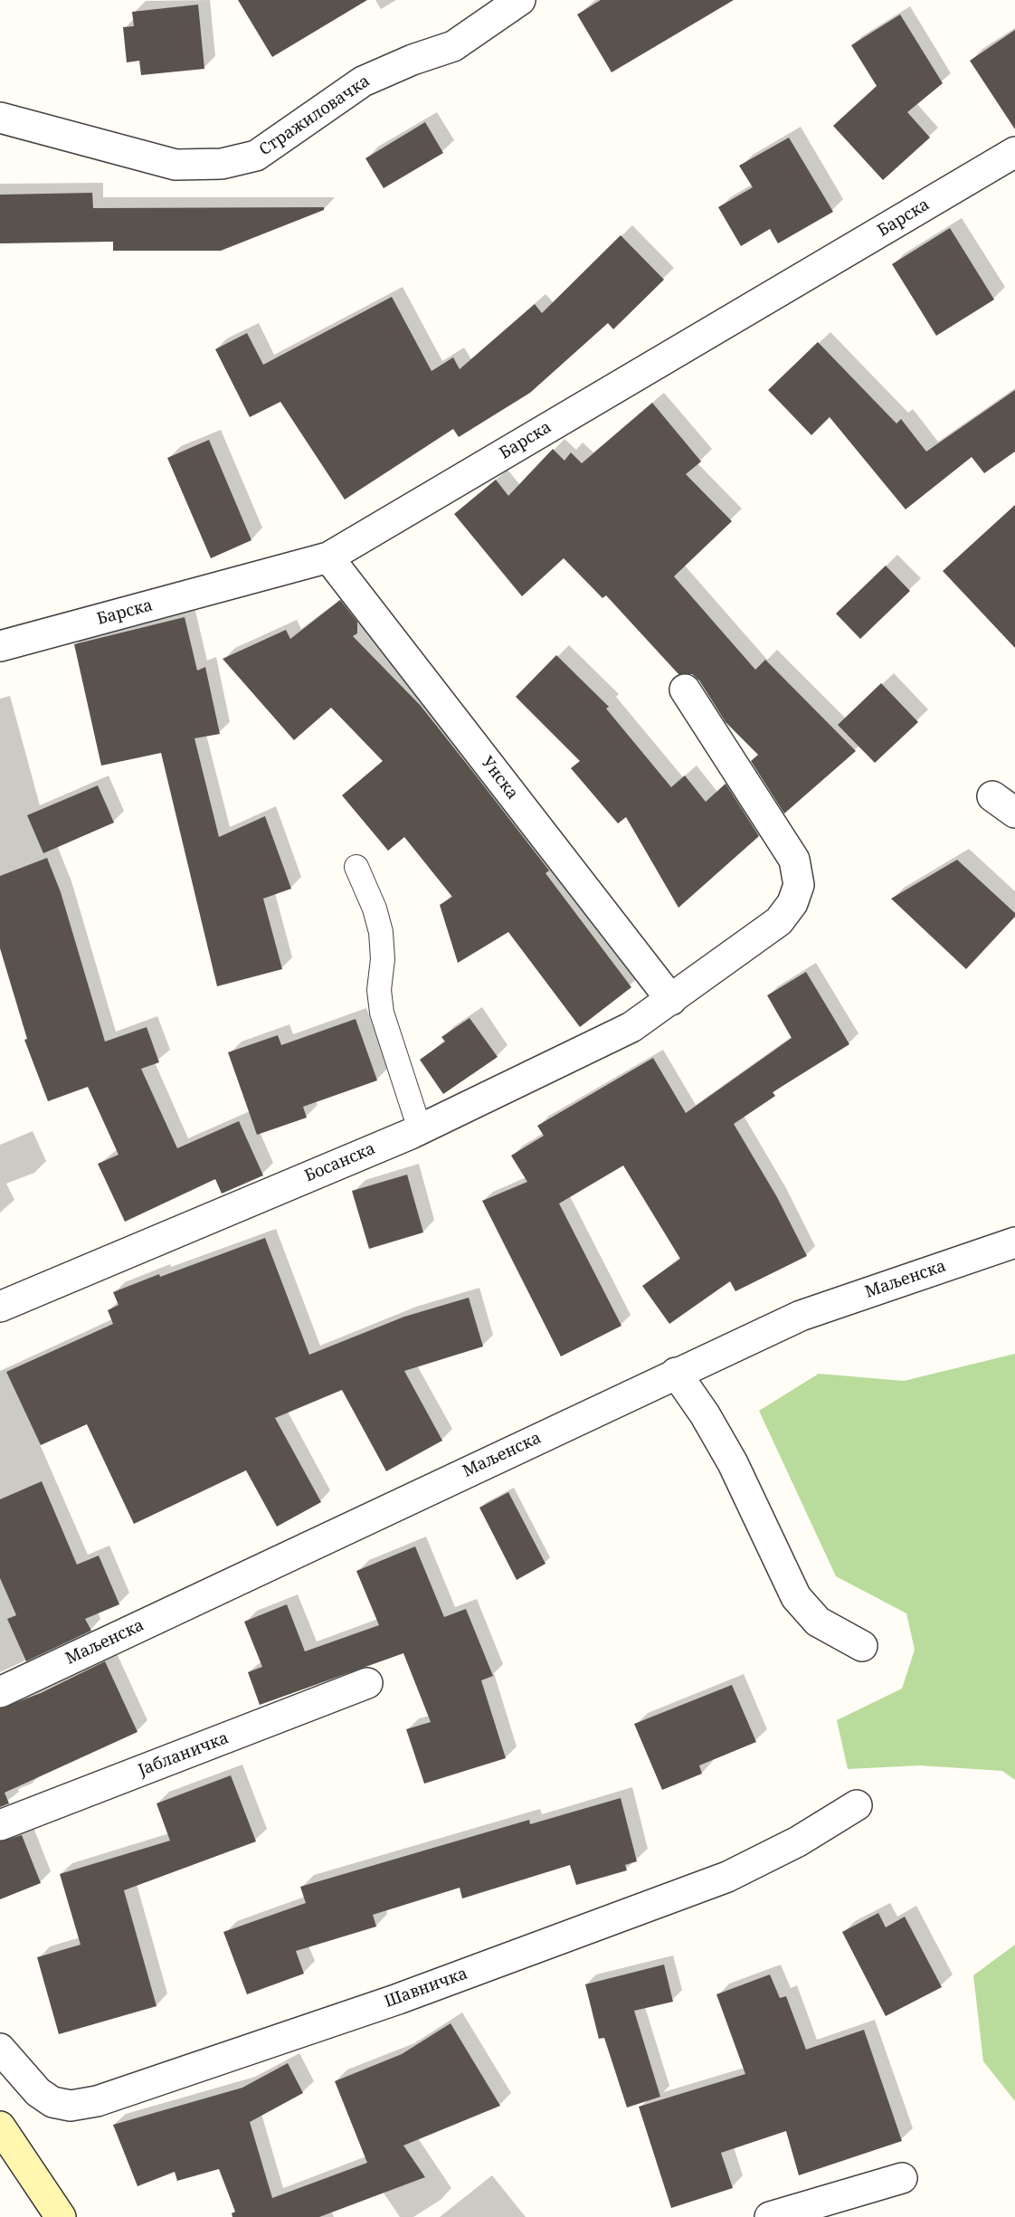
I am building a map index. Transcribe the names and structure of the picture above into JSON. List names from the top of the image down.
{
  "streets": {
    "street": [
      "Стражиловачка",
      "Барска",
      "Унска",
      "Босанска",
      "Маљенска",
      "Јабланичка",
      "Шавничка"
    ]
  },
  "crossings": [
    ["Барска", "Унска"],
    ["Унска", "Босанска"]
  ]
}
